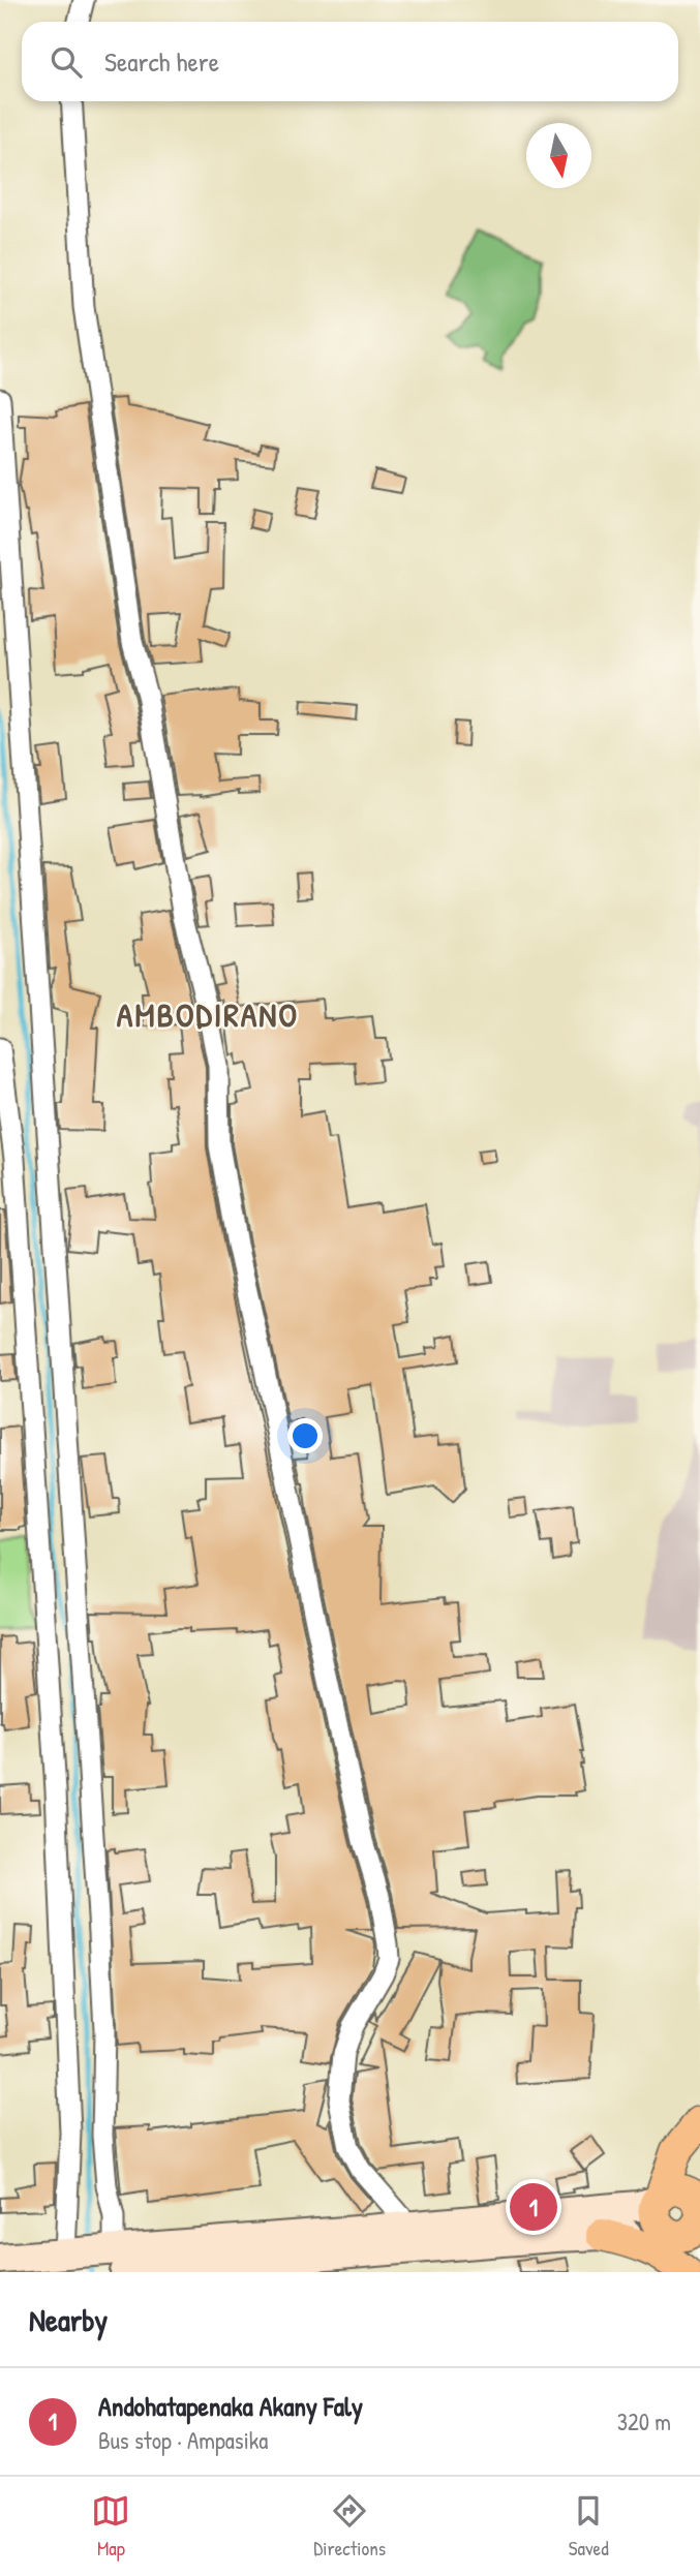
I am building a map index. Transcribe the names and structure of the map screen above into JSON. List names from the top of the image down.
{
  "districts": ["AMBODIRANO"],
  "north": "bottom",
  "page": {
    "search": "Search here",
    "pins": "1",
    "heading": "Nearby",
    "list": [
      {
        "mark": "1",
        "name": "Andohatapenaka Akany Faly",
        "note": "Bus stop · Ampasika",
        "value": "320 m"
      }
    ],
    "nav": ["Map", "Directions", "Saved"]
  }
}
